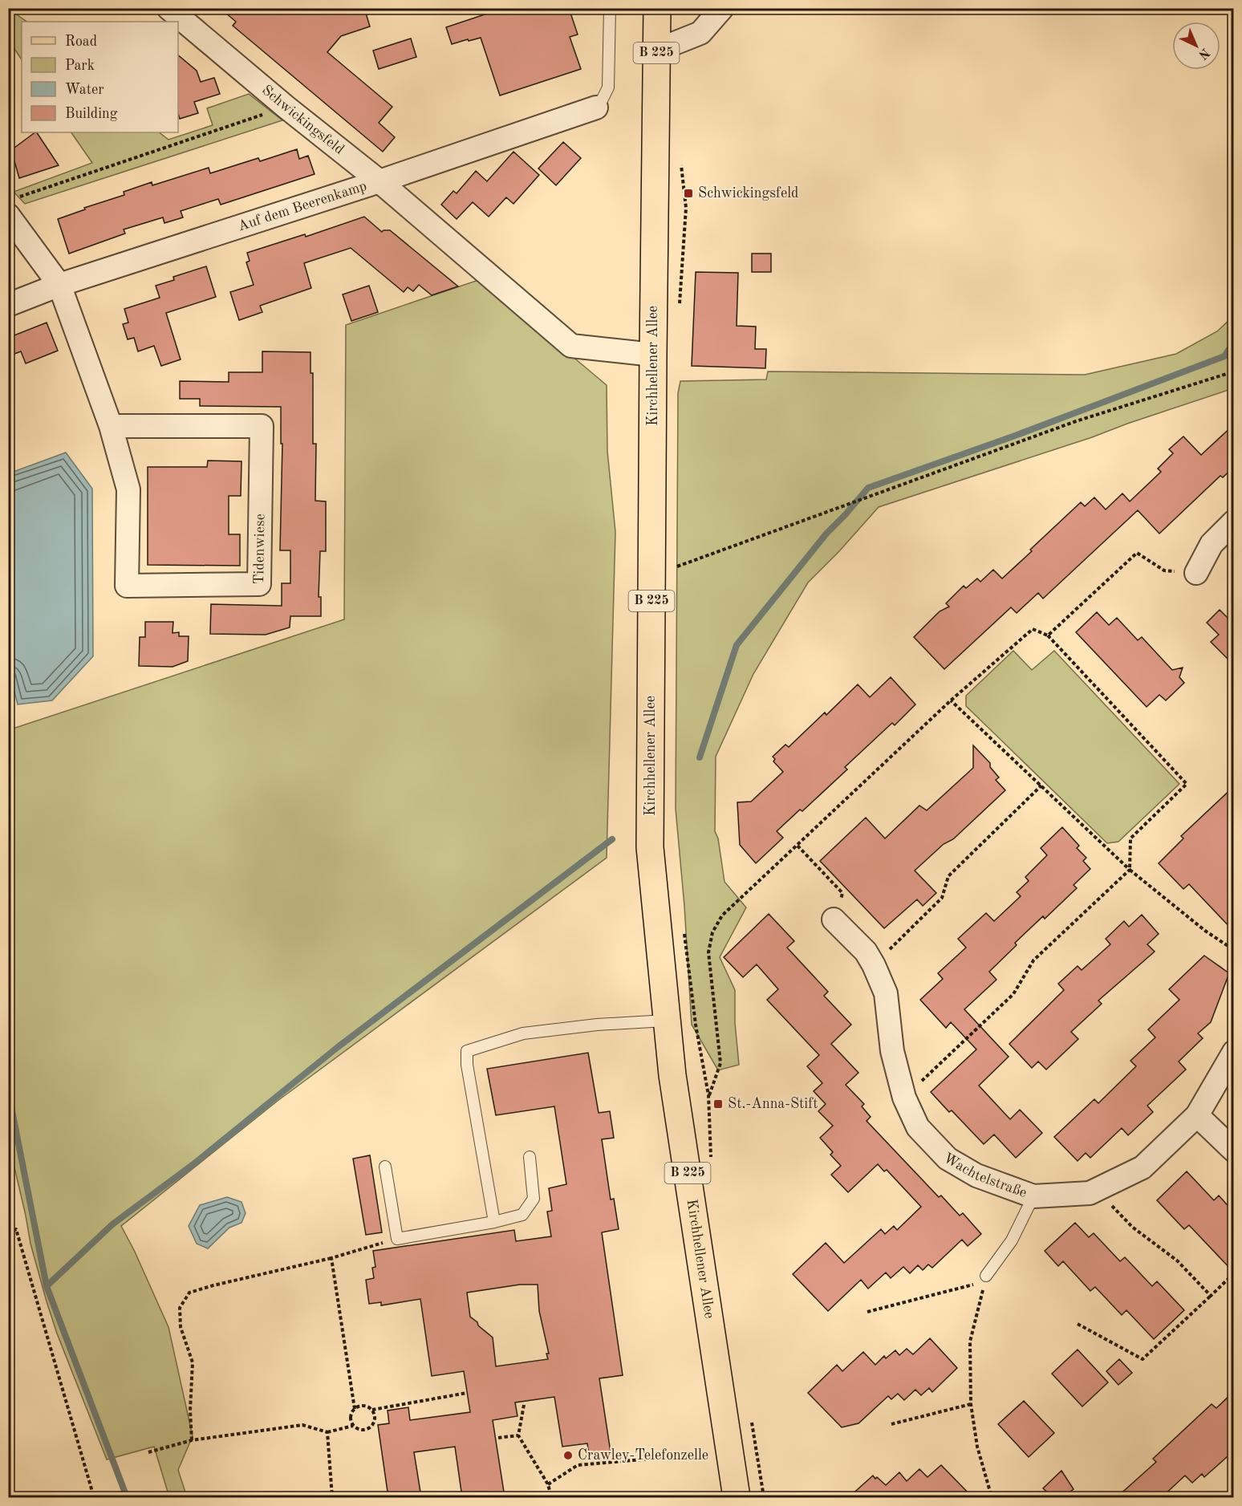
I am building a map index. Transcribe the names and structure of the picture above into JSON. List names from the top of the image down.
{
  "streets": {
    "main road": ["B 225", "Kirchhellener Allee"],
    "street": [
      "Schwickingsfeld",
      "Auf dem Beerenkamp",
      "Tidenwiese",
      "Wachtelstraße"
    ]
  },
  "crossings": [
    ["Schwickingsfeld", "Auf dem Beerenkamp"],
    ["Schwickingsfeld", "Kirchhellener Allee"],
    ["Auf dem Beerenkamp", "Tidenwiese"]
  ],
  "places": {
    "transit": ["Schwickingsfeld", "St.-Anna-Stift"],
    "other": ["Crawley-Telefonzelle"]
  },
  "legend": [
    "Road",
    "Park",
    "Water",
    "Building"
  ],
  "north": "bottom right"
}
